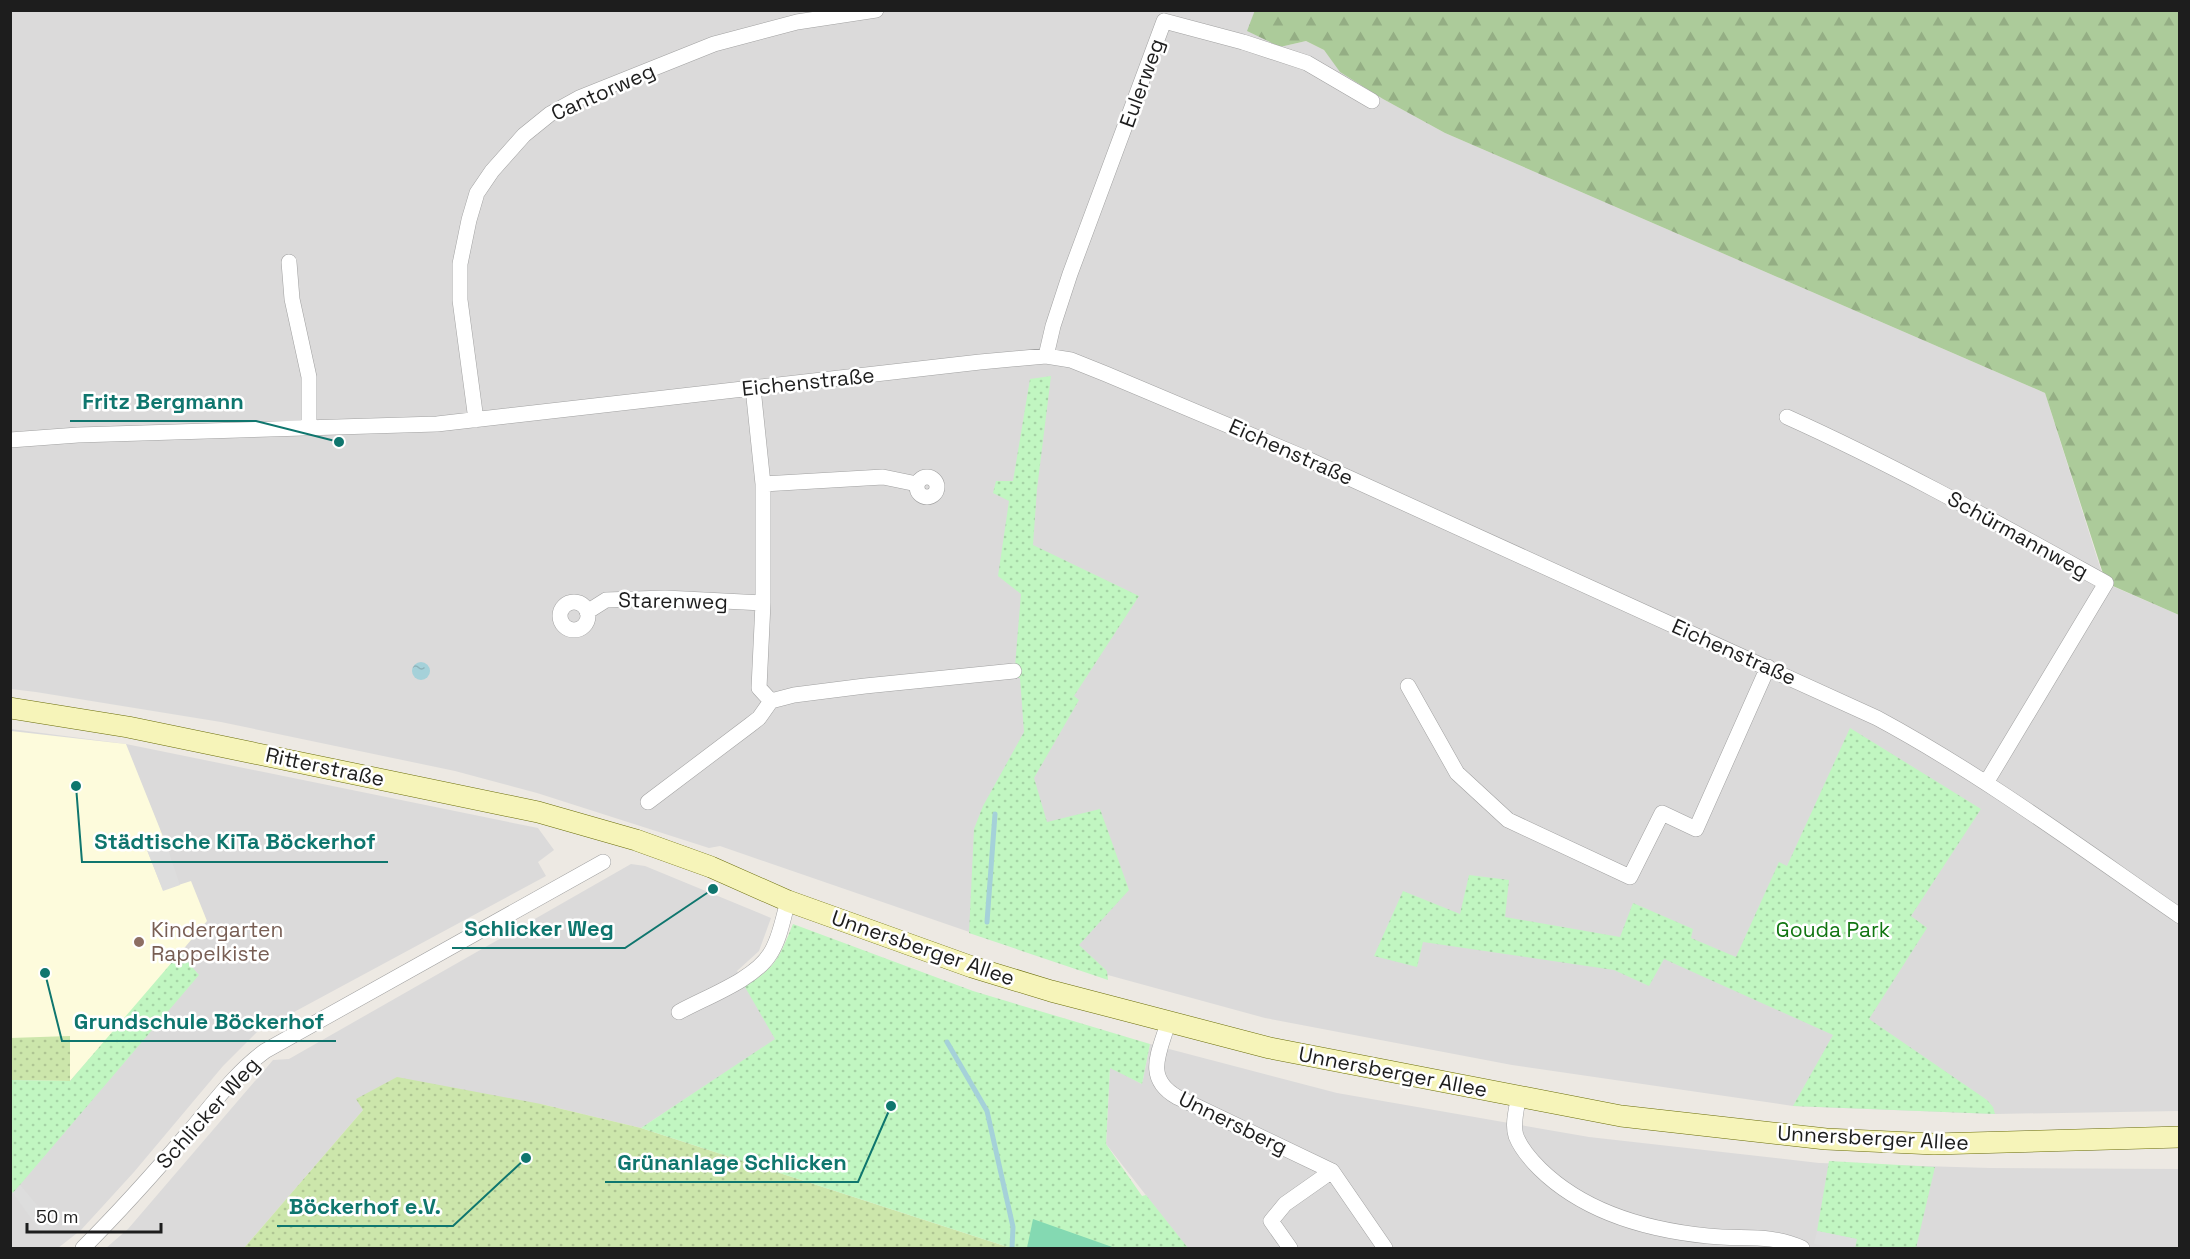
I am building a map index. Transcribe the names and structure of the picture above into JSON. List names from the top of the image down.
{
  "streets": {
    "main road": ["Ritterstraße", "Unnersberger Allee"],
    "street": [
      "Eulerweg",
      "Cantorweg",
      "Eichenstraße",
      "Schürmannweg",
      "Starenweg",
      "Schlicker Weg",
      "Unnersberg"
    ]
  },
  "crossings": [
    ["Eulerweg", "Eichenstraße"],
    ["Cantorweg", "Eichenstraße"],
    ["Eichenstraße", "Schürmannweg"],
    ["Ritterstraße", "Unnersberger Allee"],
    ["Unnersberger Allee", "Unnersberg"]
  ],
  "parks": ["Gouda Park"],
  "places": [
    "Fritz Bergmann",
    "Städtische KiTa Böckerhof",
    "Schlicker Weg",
    "Kindergarten Rappelkiste",
    "Grundschule Böckerhof",
    "Grünanlage Schlicken",
    "Böckerhof e.V."
  ],
  "scale_bar": "50 m"
}
